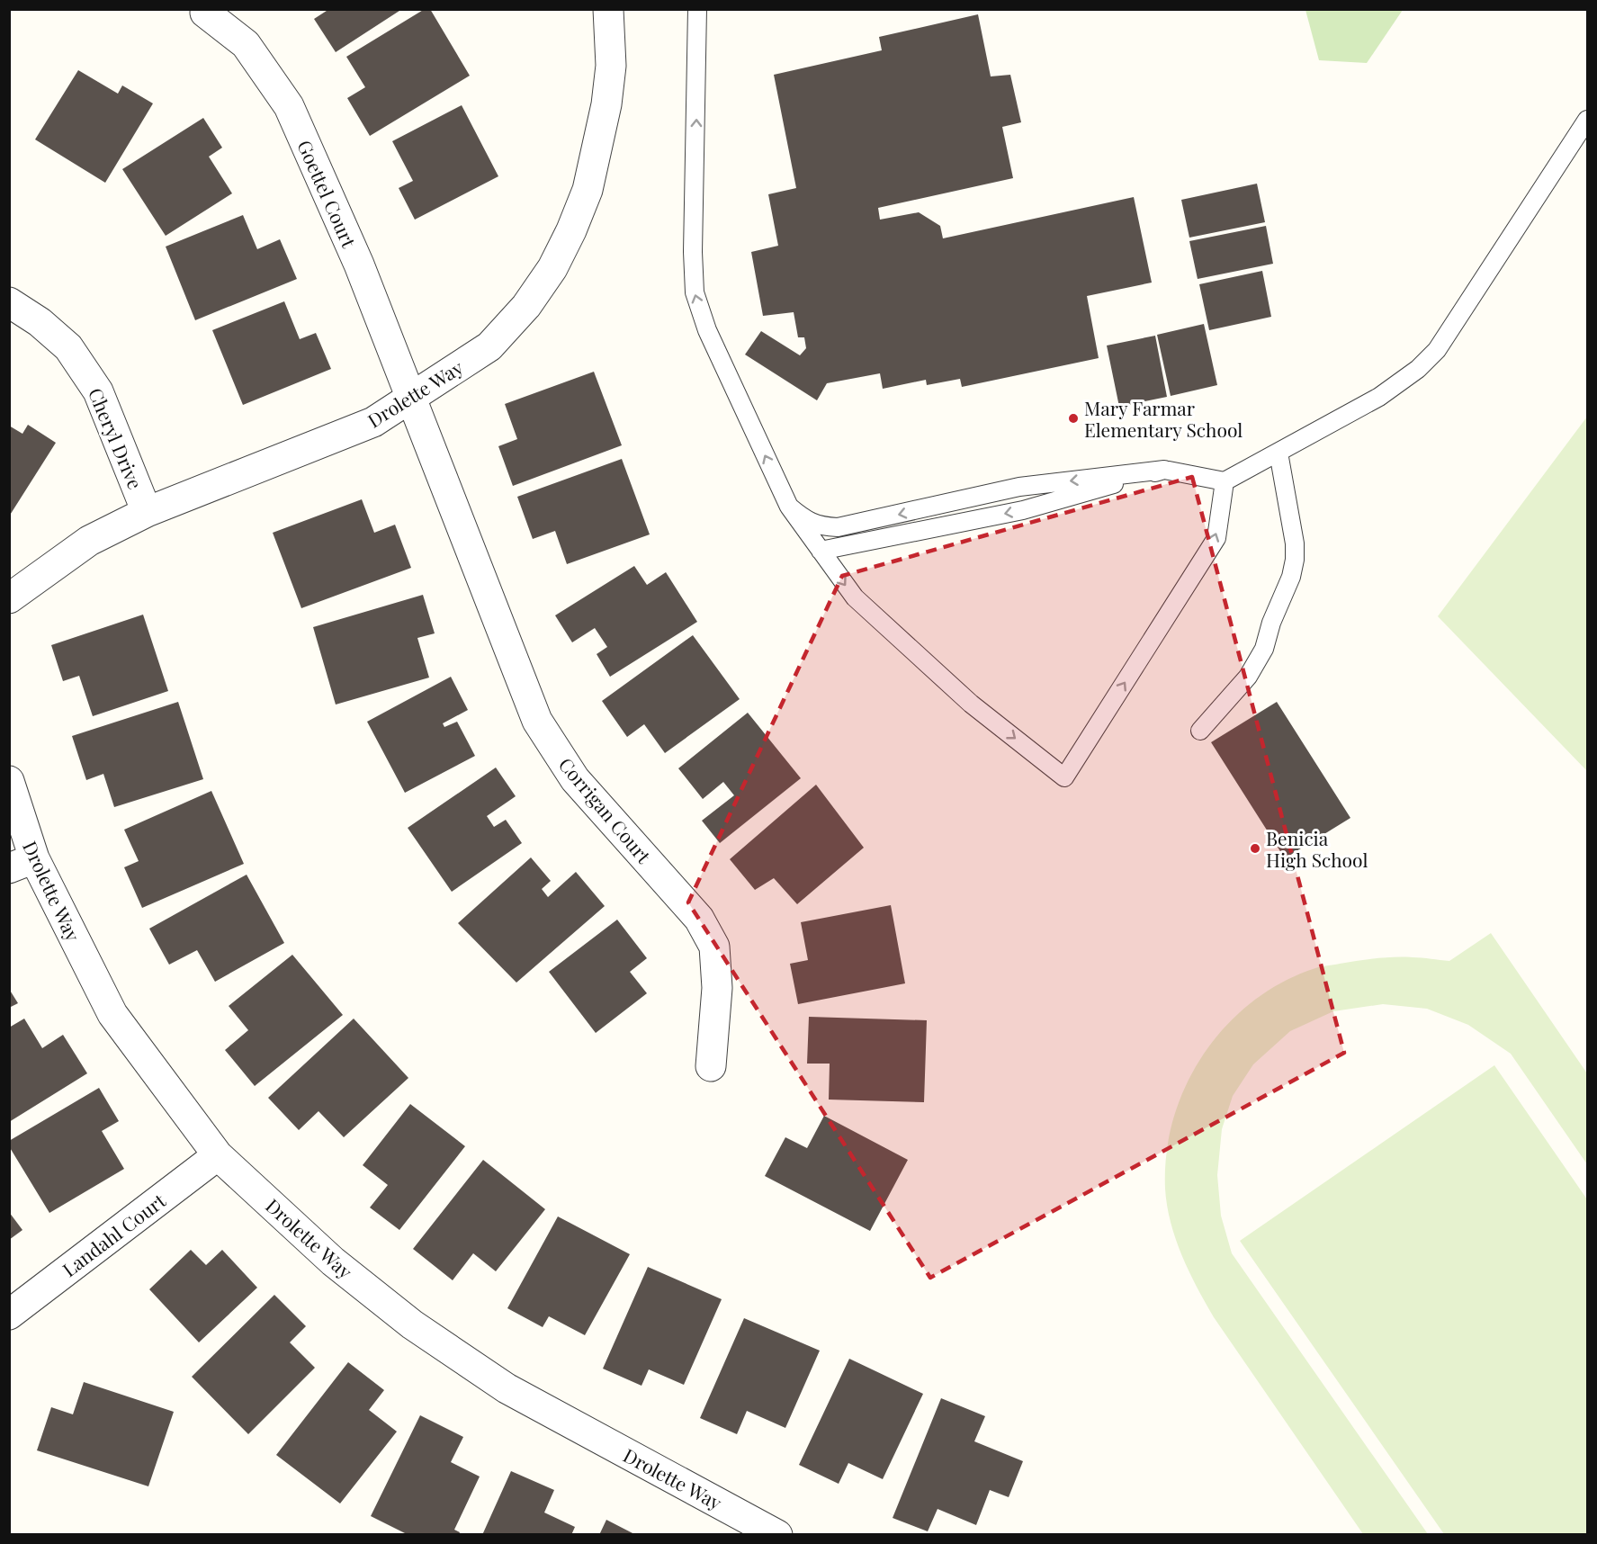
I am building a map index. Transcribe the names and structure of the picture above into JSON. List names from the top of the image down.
{
  "streets": {
    "street": [
      "Goettel Court",
      "Drolette Way",
      "Cheryl Drive",
      "Corrigan Court",
      "Landahl Court"
    ]
  },
  "crossings": [
    ["Goettel Court", "Drolette Way"],
    ["Goettel Court", "Corrigan Court"],
    ["Drolette Way", "Cheryl Drive"],
    ["Drolette Way", "Corrigan Court"],
    ["Drolette Way", "Landahl Court"]
  ],
  "places": ["Mary Farmar Elementary School", "Benicia High School"]
}
